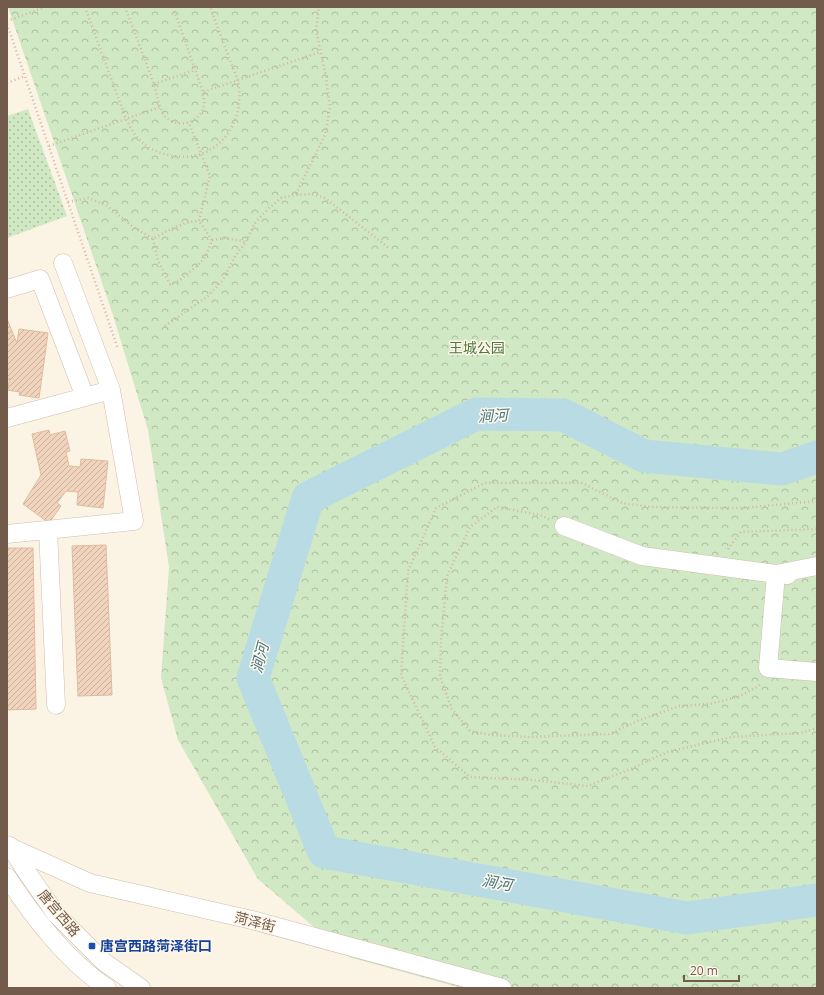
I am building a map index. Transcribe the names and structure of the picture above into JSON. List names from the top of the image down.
{
  "streets": {
    "street": ["唐宫西路", "菏泽街"]
  },
  "crossings": [
    ["唐宫西路", "菏泽街"]
  ],
  "water": ["涧河"],
  "parks": ["王城公园"],
  "places": {
    "transit": ["唐宫西路菏泽街口"]
  },
  "scale_bar": "20 m"
}
